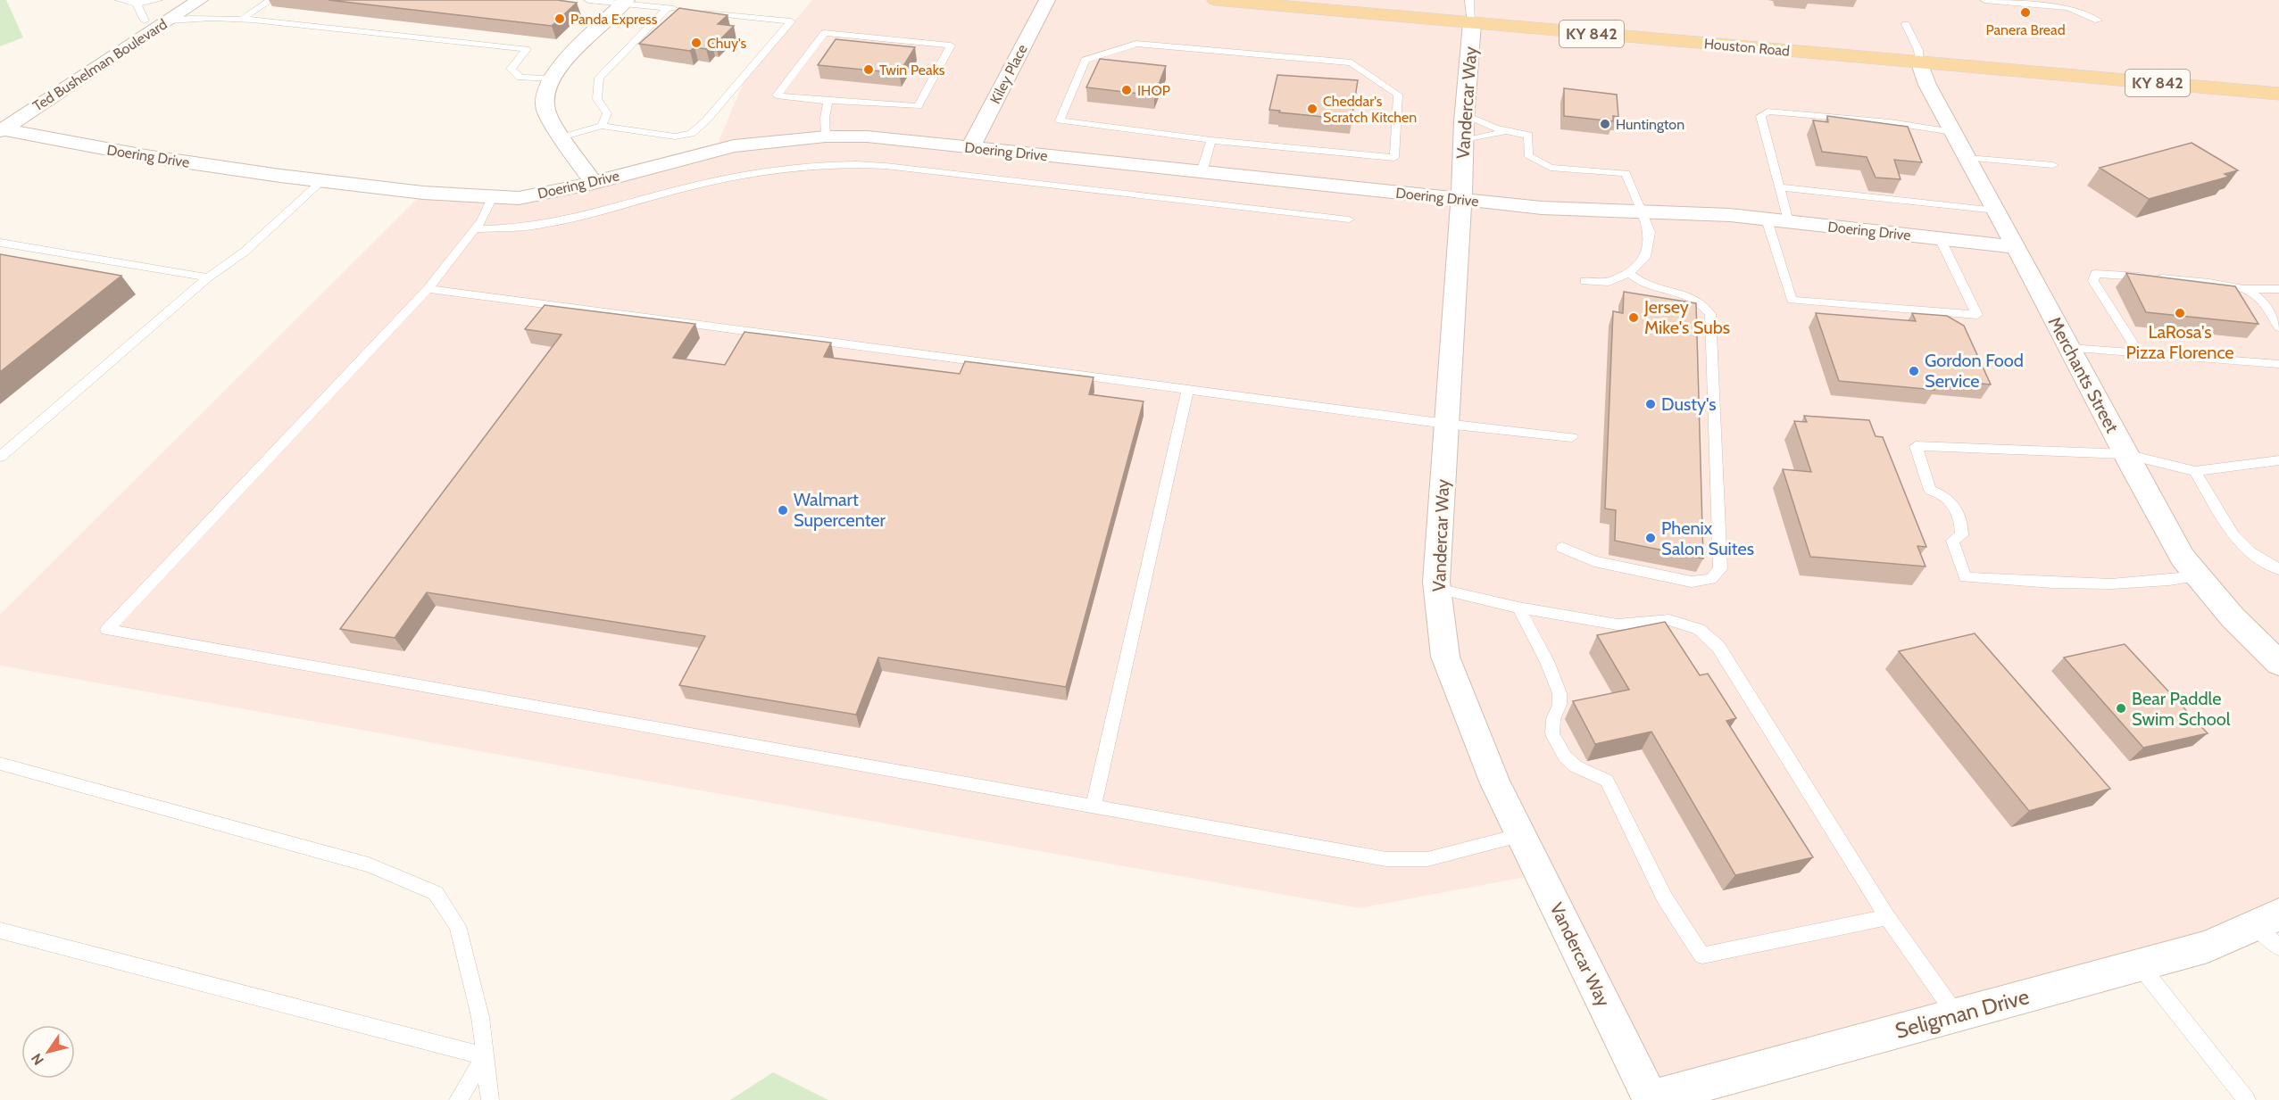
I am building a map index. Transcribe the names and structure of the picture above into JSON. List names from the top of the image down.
{
  "streets": {
    "main road": ["KY 842", "Houston Road"],
    "street": [
      "Ted Bushelman Boulevard",
      "Kiley Place",
      "Vandercar Way",
      "Doering Drive",
      "Merchants Street",
      "Seligman Drive"
    ]
  },
  "crossings": [
    ["Houston Road", "Vandercar Way"],
    ["Houston Road", "Merchants Street"],
    ["Ted Bushelman Boulevard", "Doering Drive"],
    ["Kiley Place", "Doering Drive"],
    ["Vandercar Way", "Doering Drive"],
    ["Vandercar Way", "Seligman Drive"],
    ["Doering Drive", "Merchants Street"]
  ],
  "places": [
    "Panera Bread",
    "Panda Express",
    "Chuy's",
    "Twin Peaks",
    "IHOP",
    "Cheddar's Scratch Kitchen",
    "Huntington",
    "LaRosa's Pizza Florence",
    "Jersey Mike's Subs",
    "Gordon Food Service",
    "Dusty's",
    "Walmart Supercenter",
    "Phenix Salon Suites",
    "Bear Paddle Swim School"
  ],
  "north": "bottom left"
}
